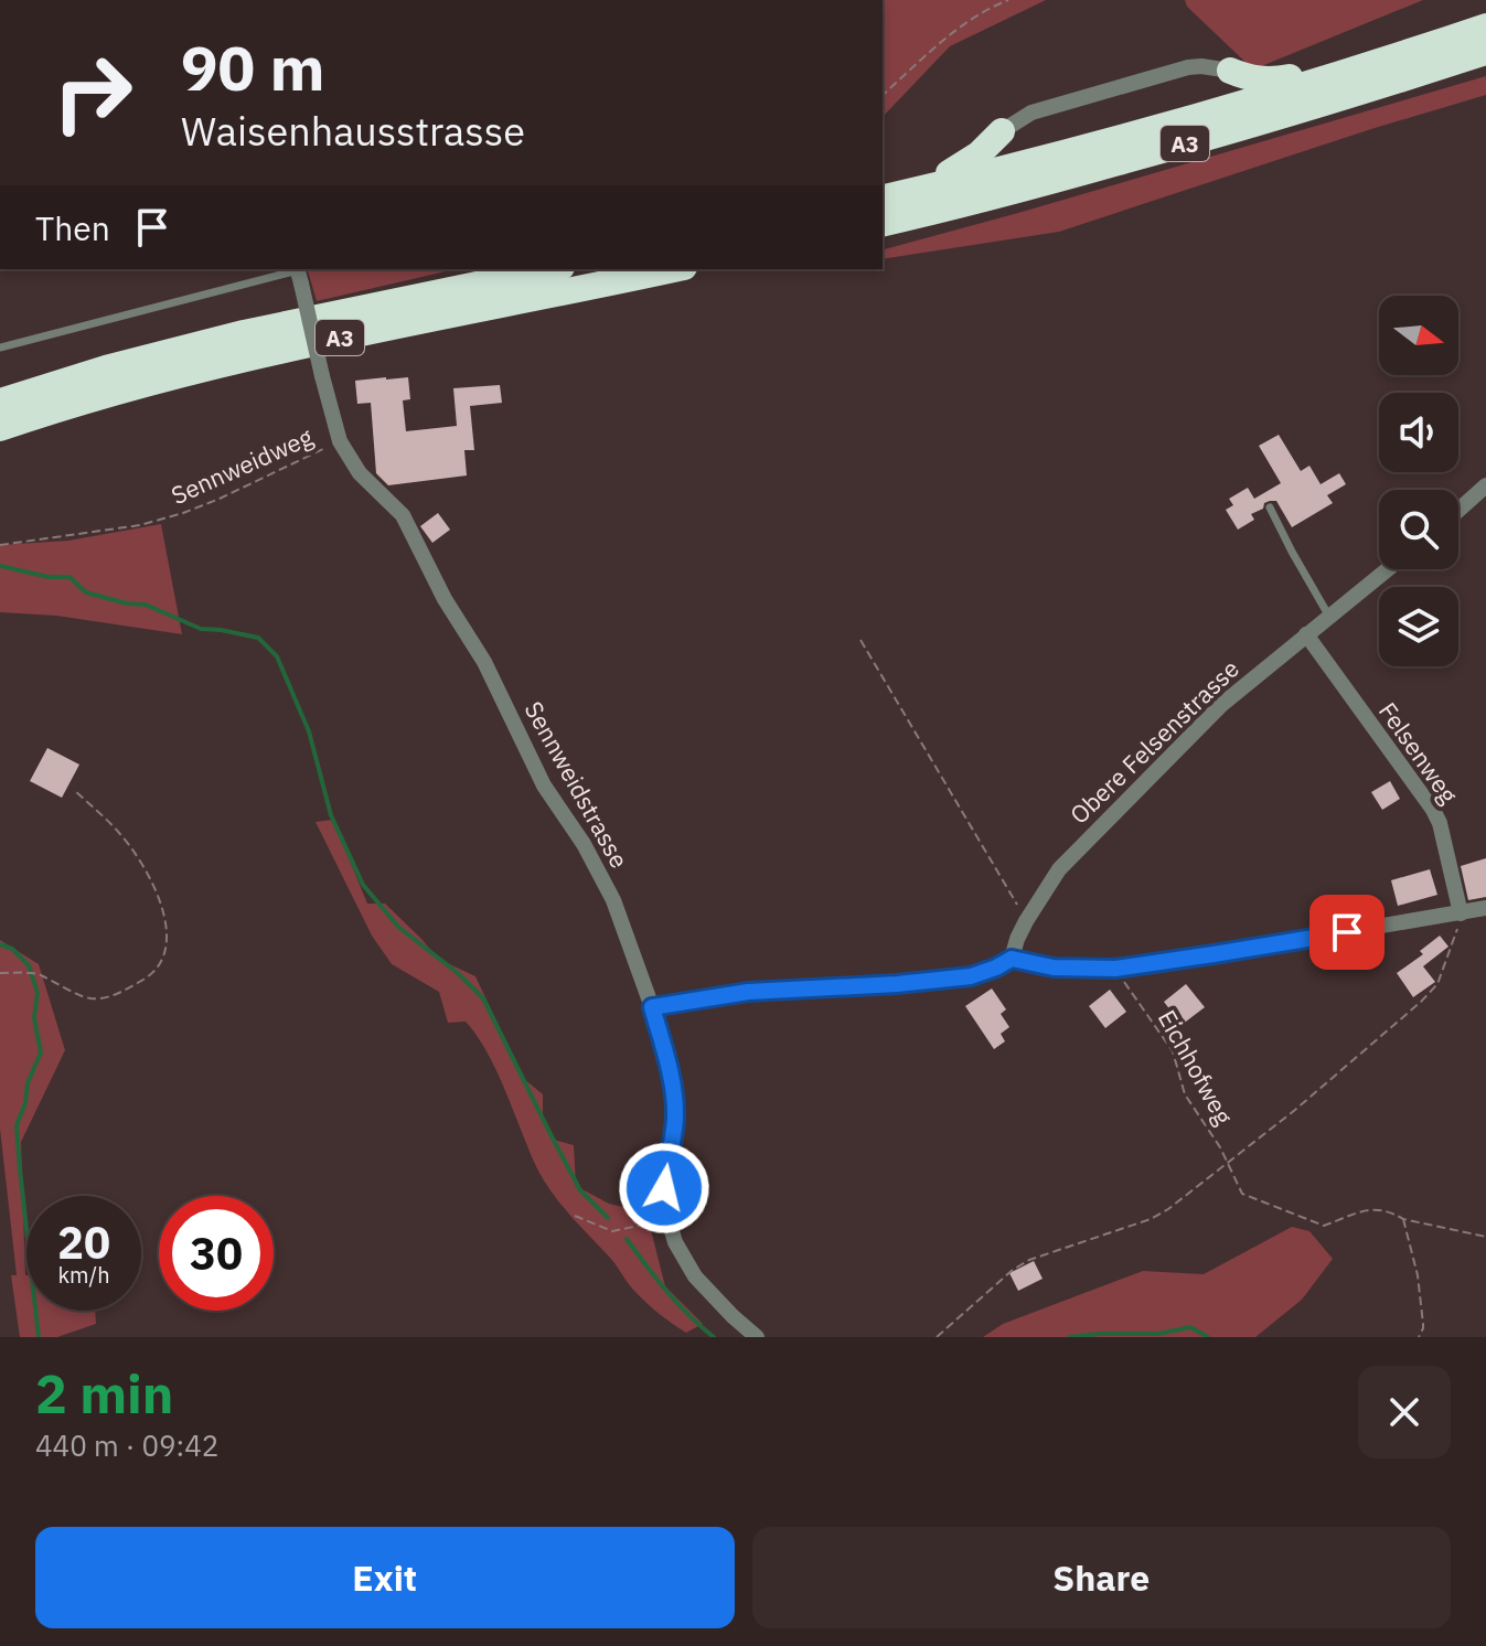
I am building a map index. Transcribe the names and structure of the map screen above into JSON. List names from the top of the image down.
{
  "streets": {
    "highway": ["A3"],
    "street": ["Obere Felsenstrasse", "Felsenweg", "Sennweidstrasse"],
    "path": ["Sennweidweg", "Eichhofweg"]
  },
  "crossings": [
    ["Sennweidweg", "Sennweidstrasse"],
    ["Obere Felsenstrasse", "Felsenweg"]
  ],
  "north": "right",
  "page": {
    "turn": ["90 m", "Waisenhausstrasse"],
    "then": "Then",
    "speed": "20 km/h",
    "limit": "30",
    "heading": ["2 min", "440 m · 09:42"],
    "buttons": ["Exit", "Share"]
  }
}
